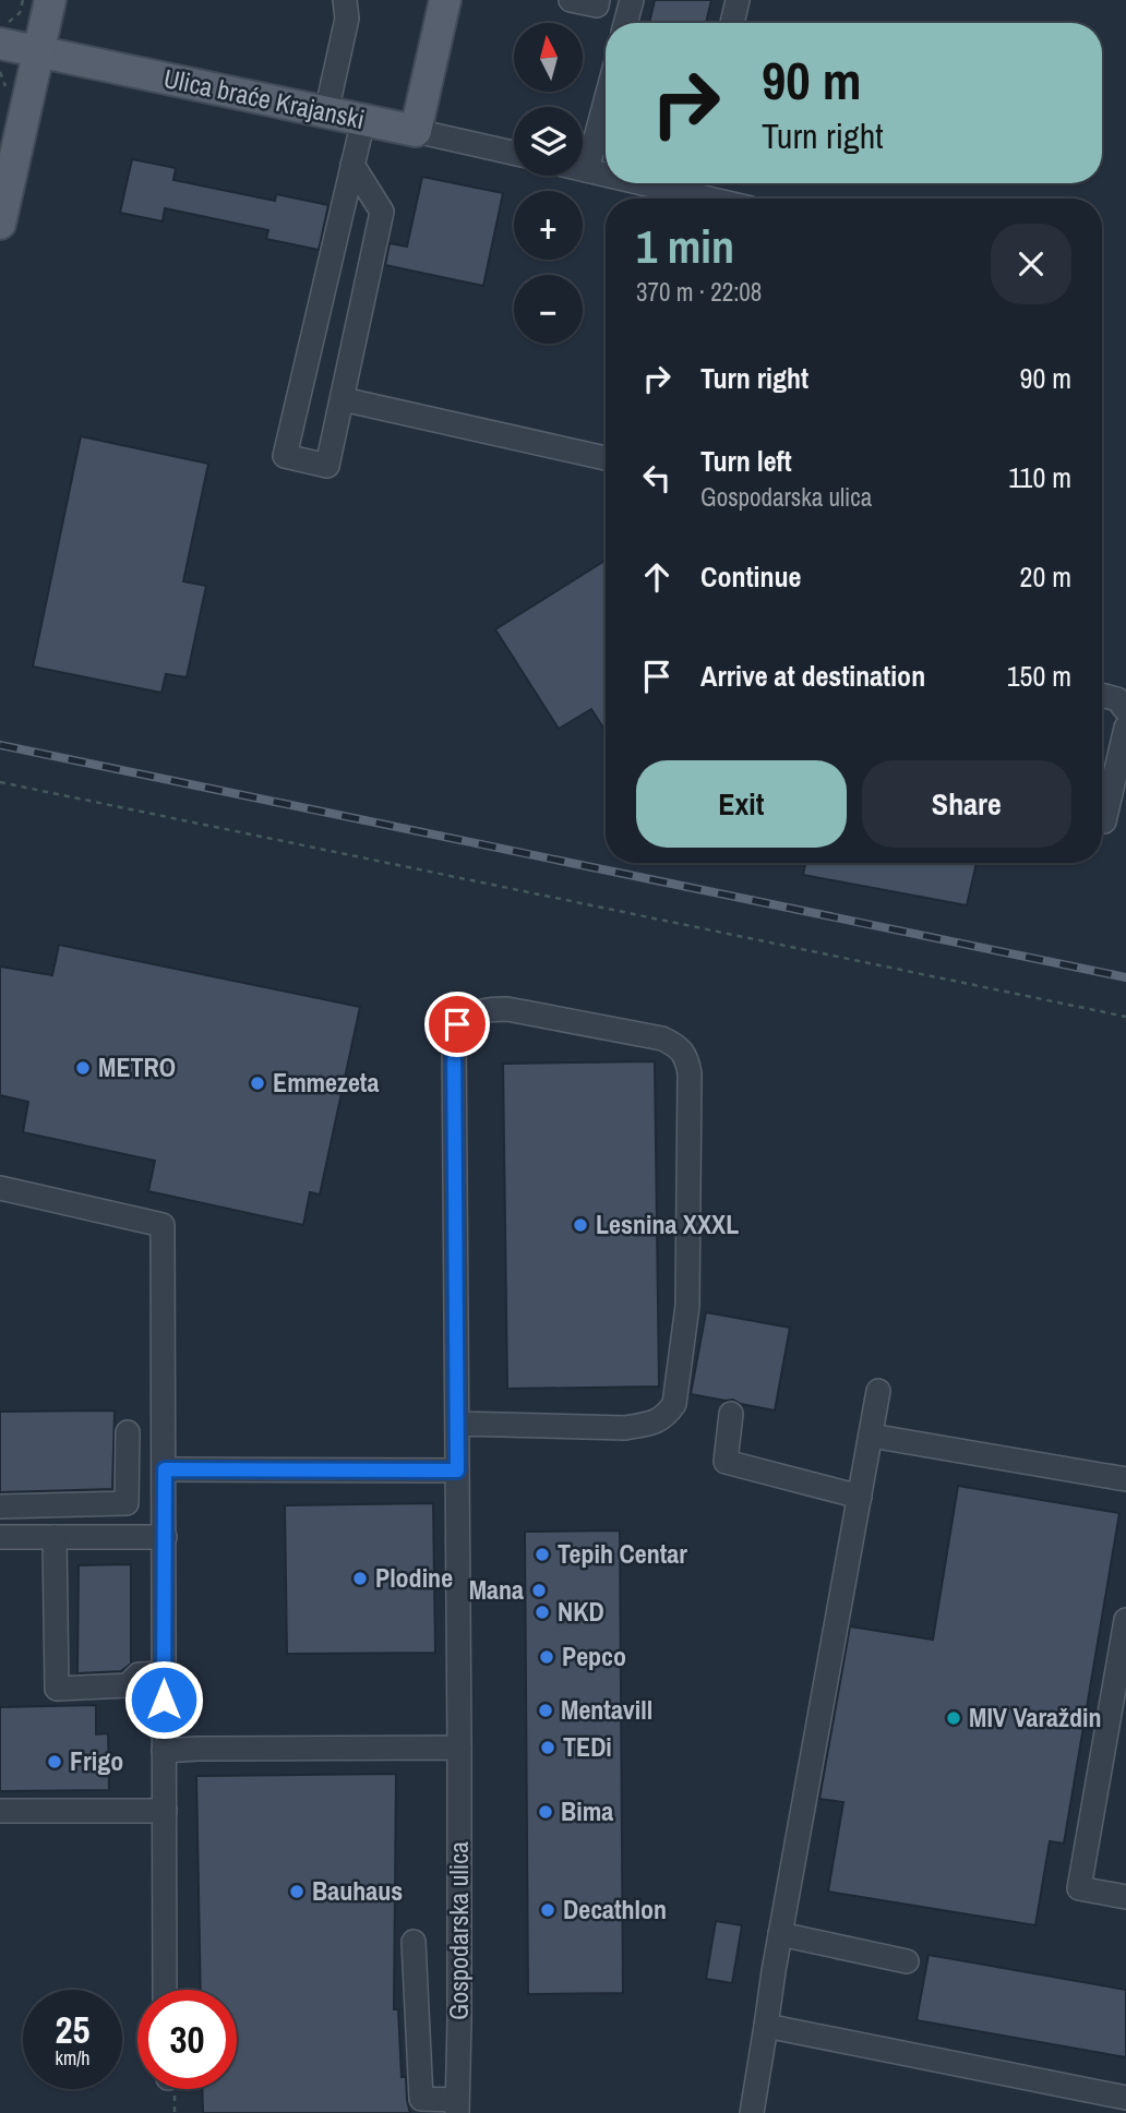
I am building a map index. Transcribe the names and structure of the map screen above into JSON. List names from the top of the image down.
{
  "streets": {
    "main road": ["Ulica braće Krajanski"],
    "street": ["Gospodarska ulica"]
  },
  "places": [
    "METRO",
    "Emmezeta",
    "Lesnina XXXL",
    "Tepih Centar",
    "Plodine",
    "Mana",
    "NKD",
    "Pepco",
    "Mentavill",
    "MIV Varaždin",
    "TEDi",
    "Frigo",
    "Bima",
    "Bauhaus",
    "Decathlon"
  ],
  "north": "top",
  "page": {
    "map_buttons": ["+", "−"],
    "turn": ["90 m", "Turn right"],
    "heading": ["1 min", "370 m · 22:08"],
    "list": [
      {
        "name": "Turn right",
        "value": "90 m"
      },
      {
        "name": "Turn left",
        "note": "Gospodarska ulica",
        "value": "110 m"
      },
      {
        "name": "Continue",
        "value": "20 m"
      },
      {
        "name": "Arrive at destination",
        "value": "150 m"
      }
    ],
    "buttons": ["Exit", "Share"],
    "speed": "25 km/h",
    "limit": "30"
  }
}
